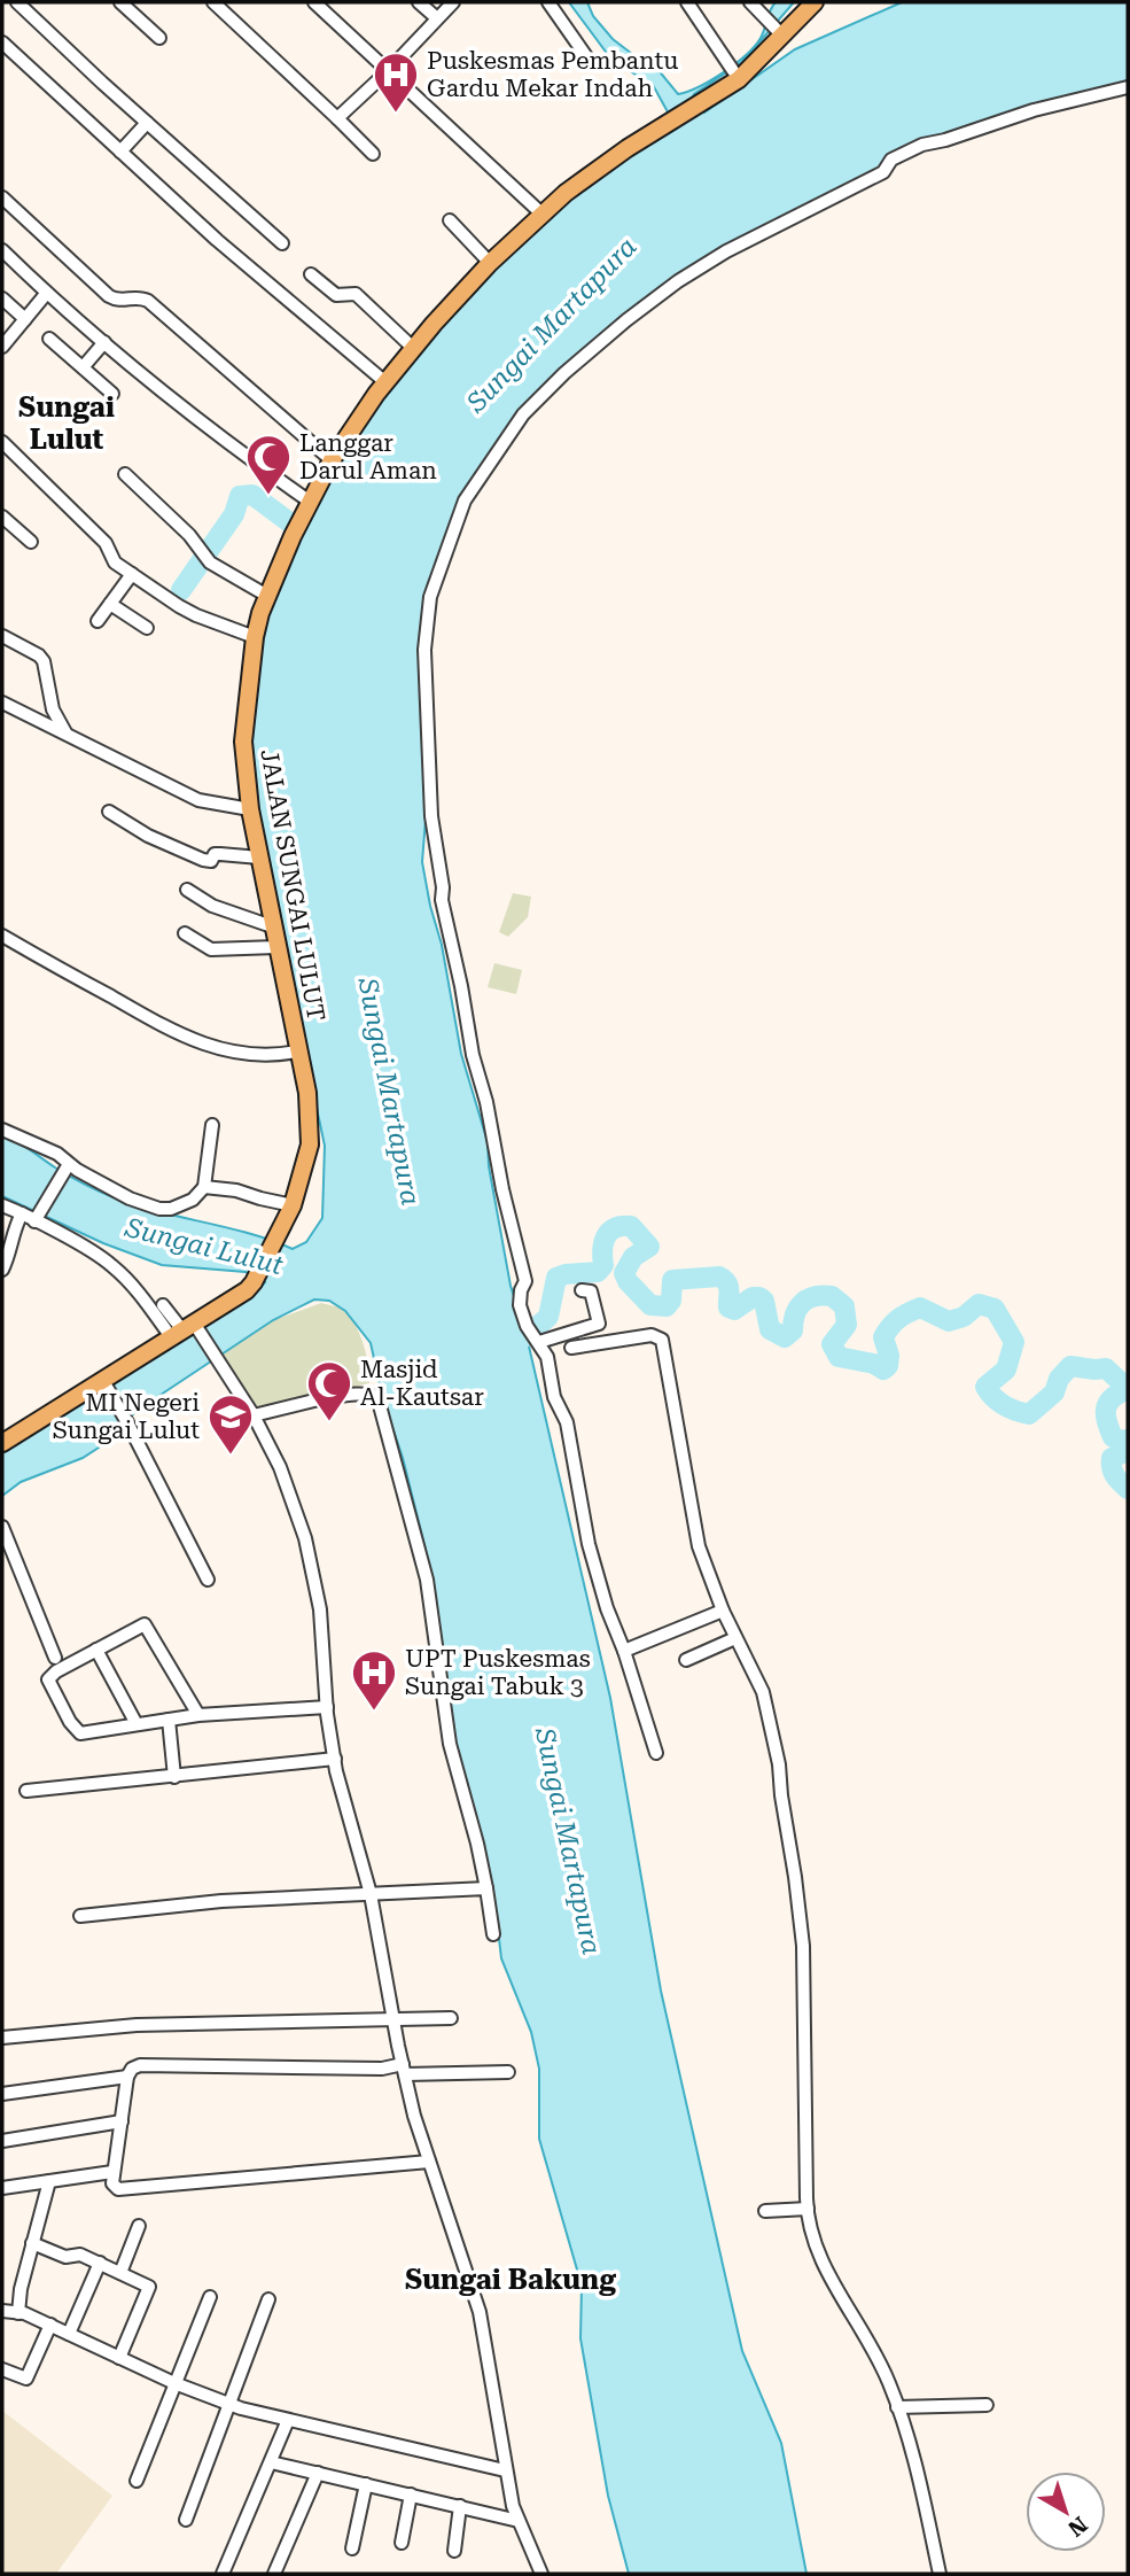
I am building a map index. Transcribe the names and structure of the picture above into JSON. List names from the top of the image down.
{
  "streets": {
    "main road": ["JALAN SUNGAI LULUT"]
  },
  "districts": ["Sungai Lulut", "Sungai Bakung"],
  "water": ["Sungai Martapura", "Sungai Lulut"],
  "places": {
    "hospital": ["Puskesmas Pembantu Gardu Mekar Indah", "UPT Puskesmas Sungai Tabuk 3"],
    "mosque": ["Langgar Darul Aman", "Masjid Al-Kautsar"],
    "school or university": ["MI Negeri Sungai Lulut"]
  },
  "north": "bottom right"
}
